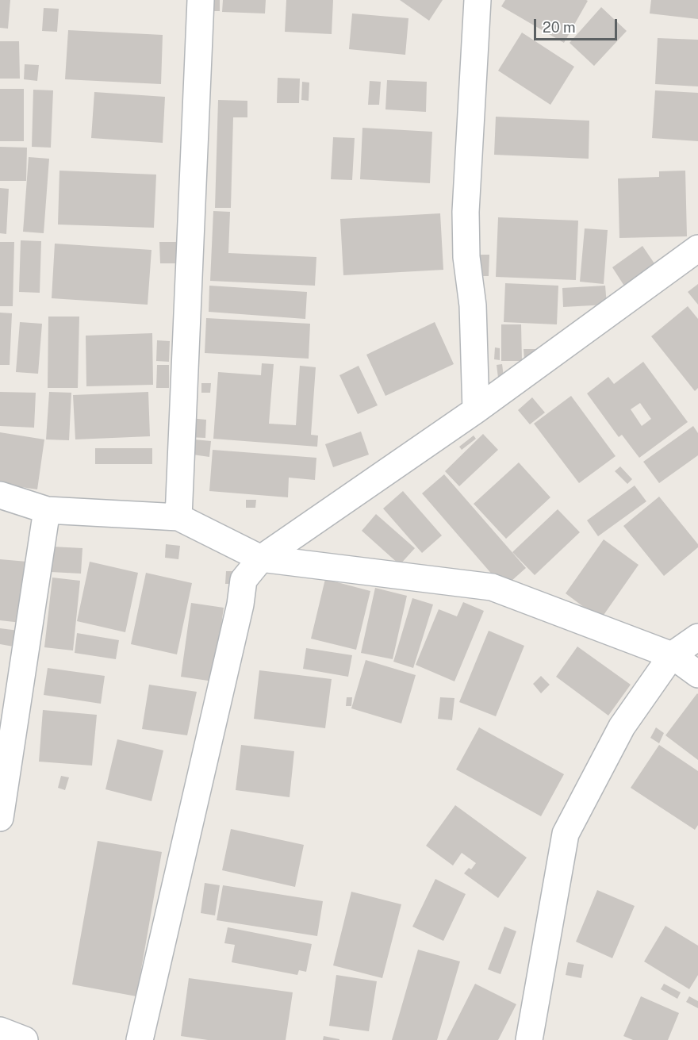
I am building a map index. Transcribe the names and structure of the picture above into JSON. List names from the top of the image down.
{
  "scale_bar": "20 m"
}
